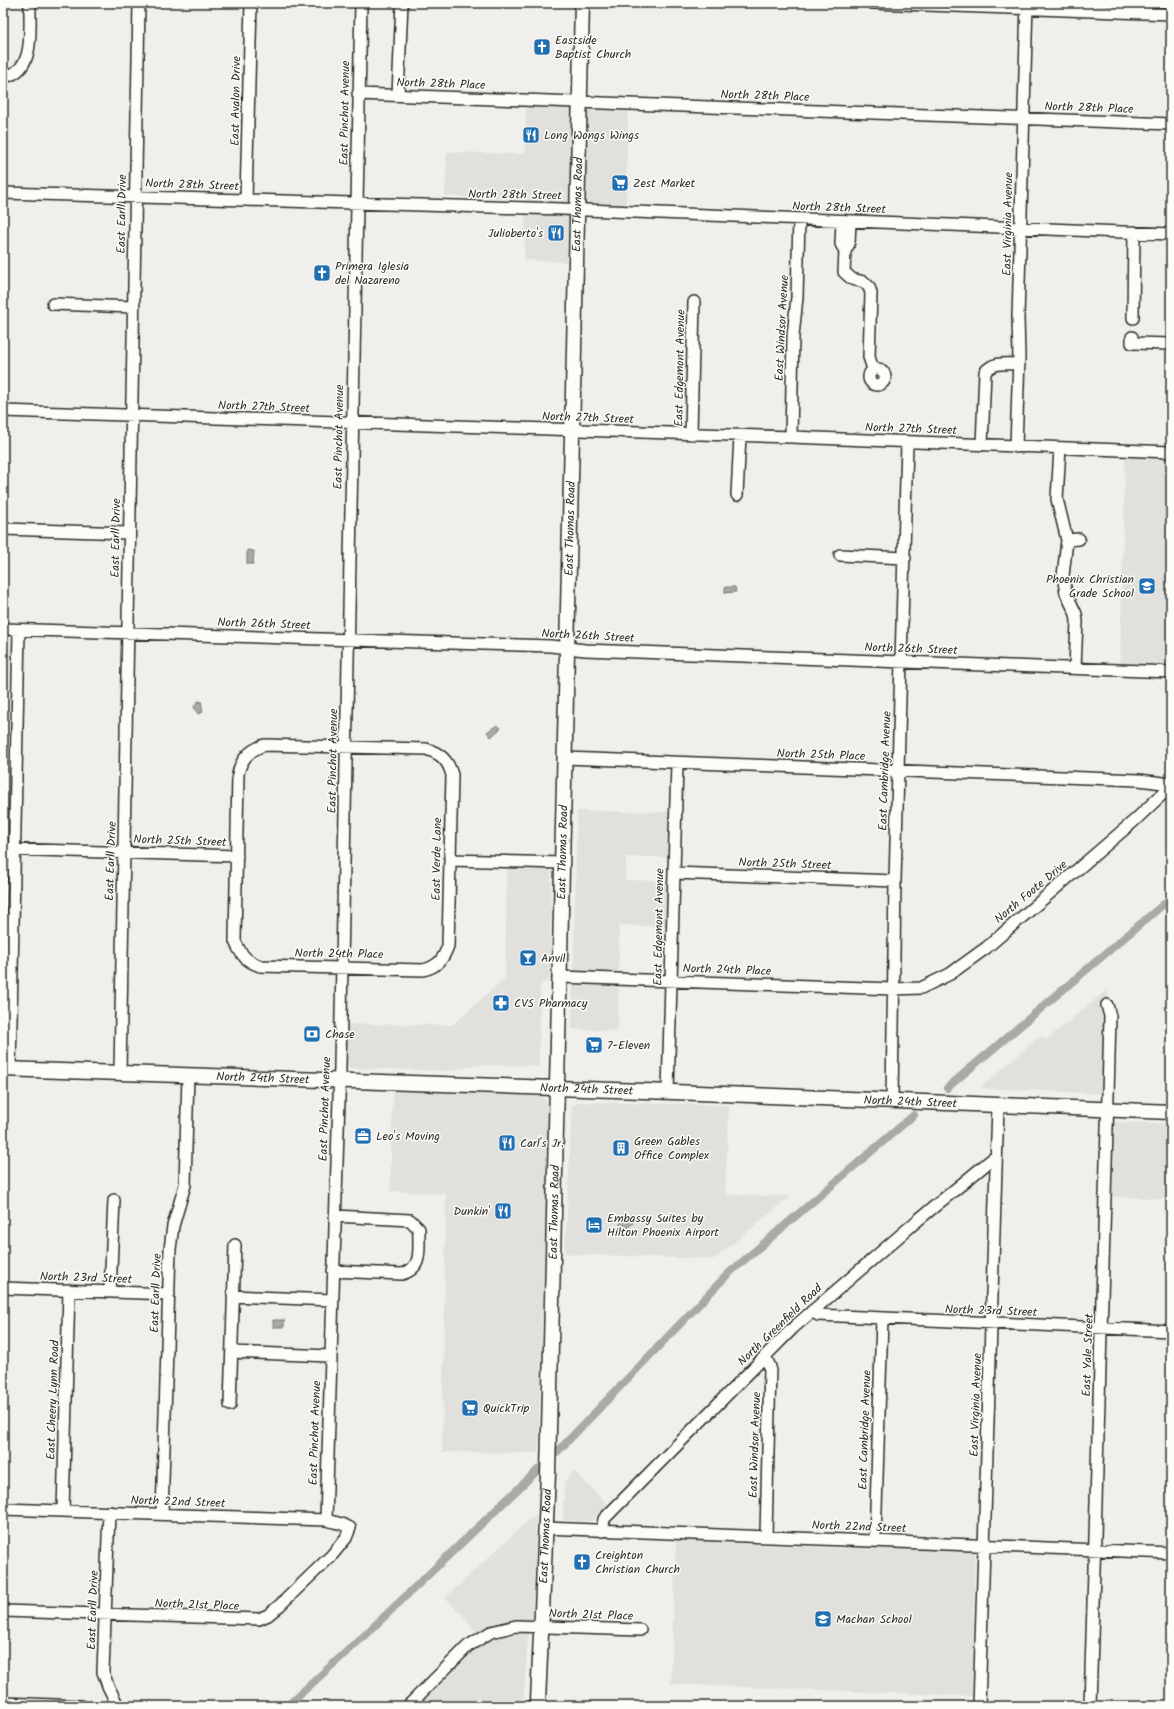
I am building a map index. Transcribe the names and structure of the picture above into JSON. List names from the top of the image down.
{
  "streets": {
    "main road": ["East Thomas Road", "North 24th Street"],
    "street": [
      "North 28th Place",
      "East Avalon Drive",
      "East Pinchot Avenue",
      "North 28th Street",
      "East Earll Drive",
      "East Virginia Avenue",
      "East Windsor Avenue",
      "East Edgemont Avenue",
      "North 27th Street",
      "North 26th Street",
      "North 25th Place",
      "East Cambridge Avenue",
      "North 25th Street",
      "East Verde Lane",
      "North Foote Drive",
      "North 24th Place",
      "North 23rd Street",
      "North Greenfield Road",
      "East Yale Street",
      "East Cheery Lynn Road",
      "North 22nd Street",
      "North 21st Place"
    ]
  },
  "crossings": [
    ["North 28th Place", "East Pinchot Avenue"],
    ["North 28th Place", "East Thomas Road"],
    ["North 28th Place", "East Virginia Avenue"],
    ["East Avalon Drive", "North 28th Street"],
    ["East Pinchot Avenue", "North 28th Street"],
    ["East Pinchot Avenue", "North 27th Street"],
    ["East Pinchot Avenue", "North 26th Street"],
    ["East Pinchot Avenue", "East Verde Lane"],
    ["East Pinchot Avenue", "North 24th Place"],
    ["East Pinchot Avenue", "North 24th Street"],
    ["East Pinchot Avenue", "North 22nd Street"],
    ["North 28th Street", "East Thomas Road"],
    ["North 28th Street", "East Earll Drive"],
    ["North 28th Street", "East Virginia Avenue"],
    ["North 28th Street", "East Windsor Avenue"],
    ["East Thomas Road", "North 27th Street"],
    ["East Thomas Road", "North 26th Street"],
    ["East Thomas Road", "North 25th Place"],
    ["East Thomas Road", "North 24th Place"],
    ["East Thomas Road", "North 24th Street"],
    ["East Thomas Road", "North 22nd Street"],
    ["East Thomas Road", "North 21st Place"],
    ["East Earll Drive", "North 27th Street"],
    ["East Earll Drive", "North 26th Street"],
    ["East Earll Drive", "North 25th Street"],
    ["East Earll Drive", "North 24th Street"],
    ["East Earll Drive", "North 23rd Street"],
    ["East Earll Drive", "North 22nd Street"],
    ["East Earll Drive", "North 21st Place"],
    ["East Virginia Avenue", "North 27th Street"],
    ["East Virginia Avenue", "North 24th Street"],
    ["East Virginia Avenue", "North 23rd Street"],
    ["East Virginia Avenue", "North Greenfield Road"],
    ["East Virginia Avenue", "North 22nd Street"],
    ["East Windsor Avenue", "North 27th Street"],
    ["East Windsor Avenue", "North Greenfield Road"],
    ["East Windsor Avenue", "North 22nd Street"],
    ["East Edgemont Avenue", "North 27th Street"],
    ["East Edgemont Avenue", "North 25th Place"],
    ["East Edgemont Avenue", "North 25th Street"],
    ["East Edgemont Avenue", "North 24th Place"],
    ["East Edgemont Avenue", "North 24th Street"],
    ["North 27th Street", "East Cambridge Avenue"],
    ["North 26th Street", "East Cambridge Avenue"],
    ["North 25th Place", "East Cambridge Avenue"],
    ["North 25th Place", "North Foote Drive"],
    ["East Cambridge Avenue", "North 25th Street"],
    ["East Cambridge Avenue", "North Foote Drive"],
    ["East Cambridge Avenue", "North 24th Place"],
    ["East Cambridge Avenue", "North 24th Street"],
    ["East Cambridge Avenue", "North 23rd Street"],
    ["East Cambridge Avenue", "North 22nd Street"],
    ["North 25th Street", "North 24th Place"],
    ["East Verde Lane", "North 24th Place"],
    ["North Foote Drive", "North 24th Place"],
    ["North 24th Street", "East Yale Street"],
    ["North 23rd Street", "North Greenfield Road"],
    ["North 23rd Street", "East Yale Street"],
    ["North 23rd Street", "East Cheery Lynn Road"],
    ["North Greenfield Road", "North 22nd Street"],
    ["East Yale Street", "North 22nd Street"],
    ["East Cheery Lynn Road", "North 22nd Street"],
    ["North 22nd Street", "North 21st Place"]
  ],
  "places": {
    "church": ["Eastside Baptist Church", "Primera Iglesia del Nazareno", "Creighton Christian Church"],
    "restaurant": [
      "Long Wongs Wings",
      "Julioberto's",
      "Carl's Jr.",
      "Dunkin'"
    ],
    "supermarket": ["Zest Market", "7-Eleven", "QuickTrip"],
    "school or university": ["Phoenix Christian Grade School", "Machan School"],
    "bar": ["Anvil"],
    "pharmacy": ["CVS Pharmacy"],
    "bank": ["Chase"],
    "office": ["Leo's Moving"],
    "building": ["Green Gables Office Complex"],
    "hotel": ["Embassy Suites by Hilton Phoenix Airport"]
  }
}
